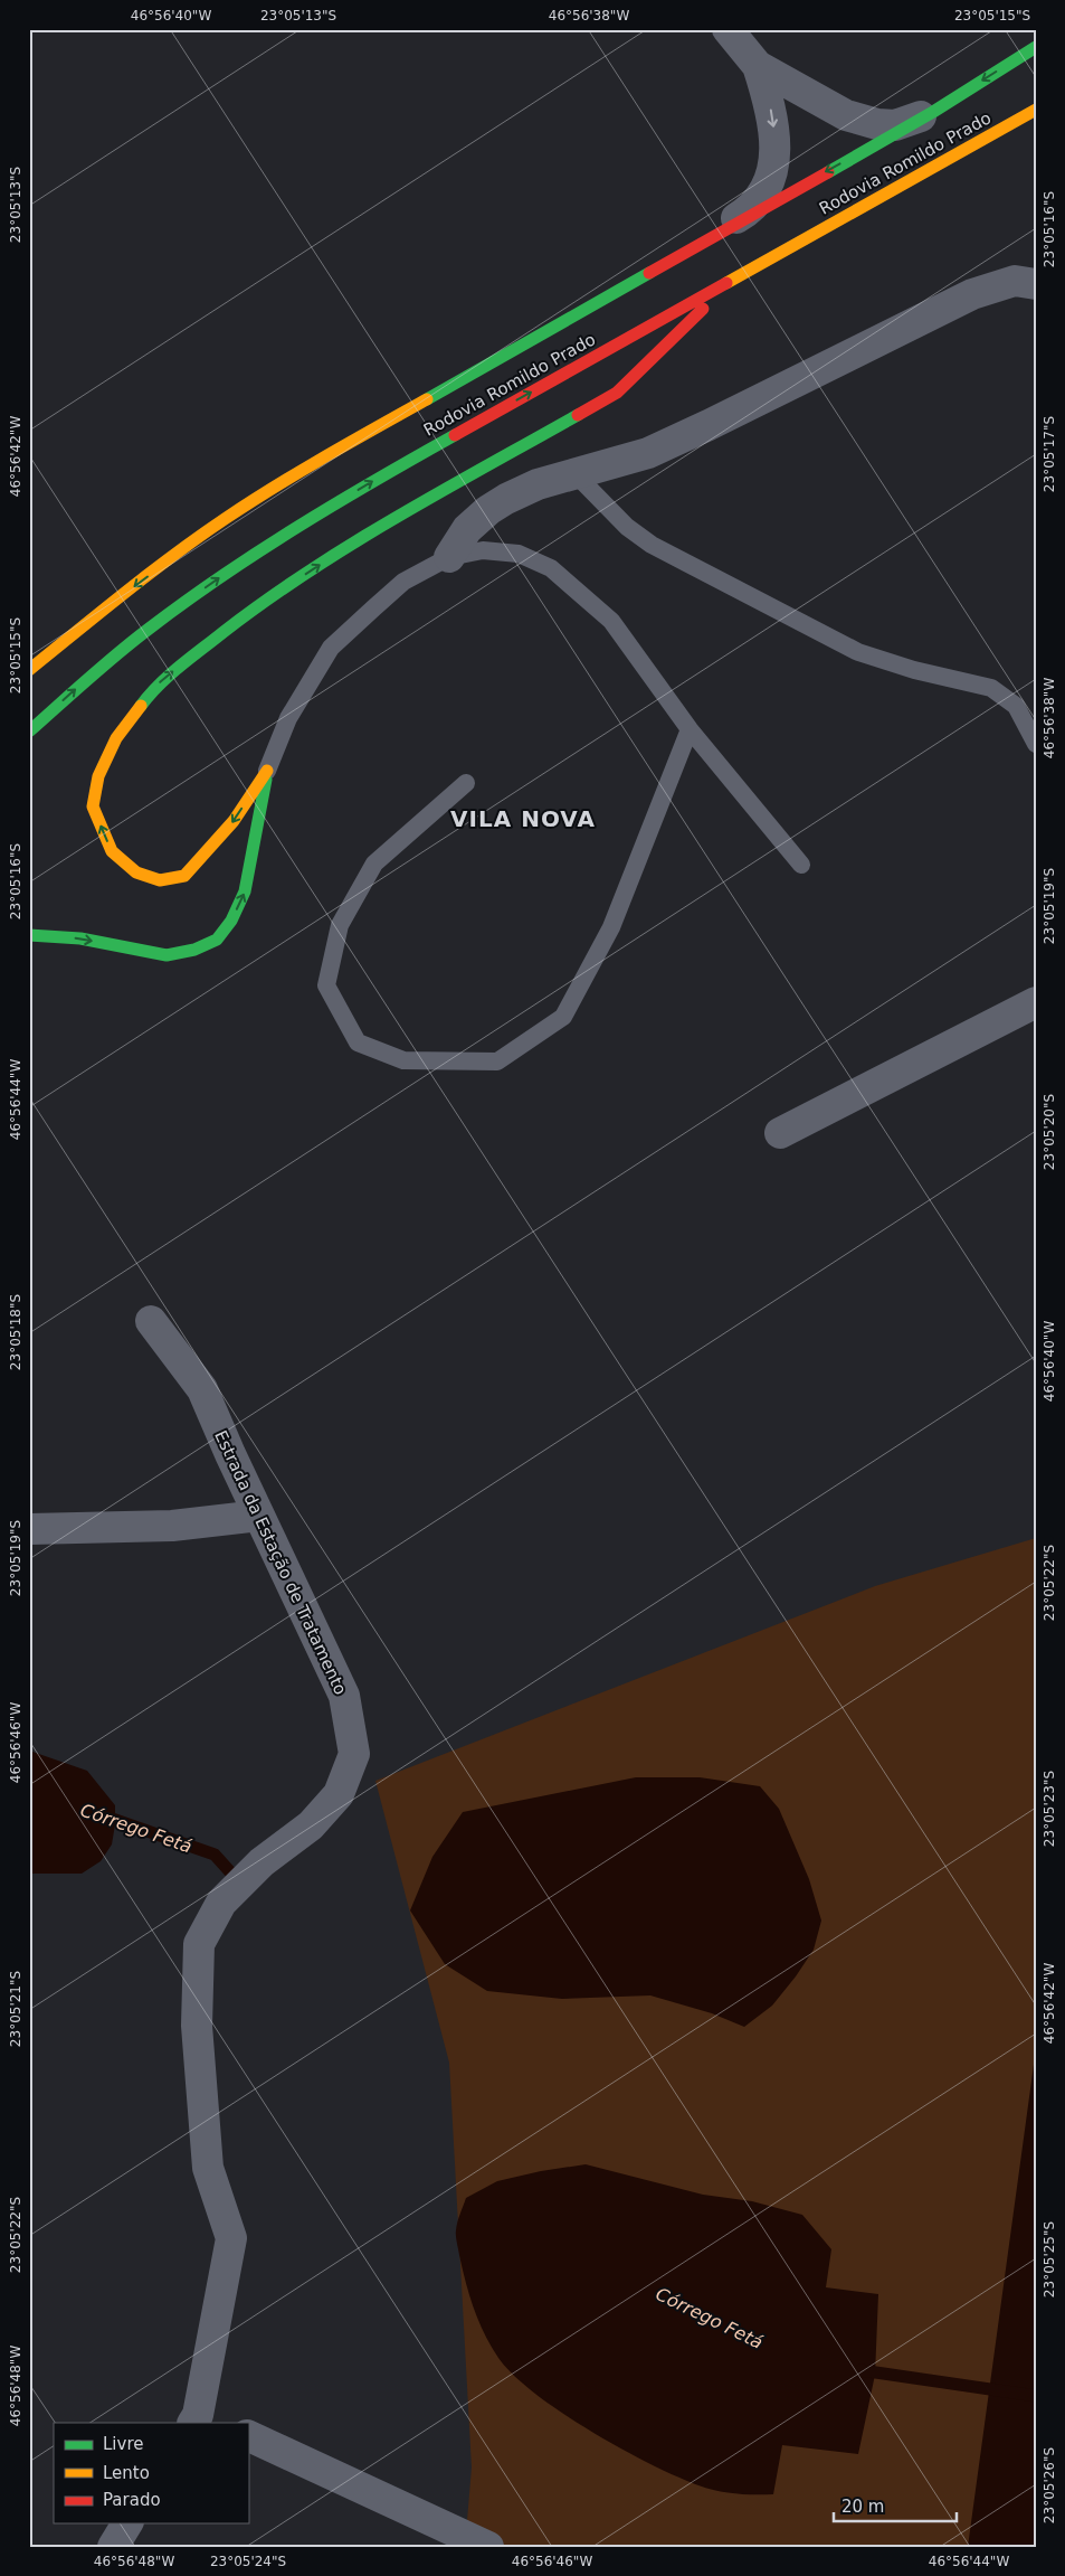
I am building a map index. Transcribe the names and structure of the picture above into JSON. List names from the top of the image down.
{
  "streets": {
    "main road": ["Rodovia Romildo Prado"],
    "street": ["Estrada da Estação de Tratamento"]
  },
  "districts": ["VILA NOVA"],
  "water": ["Córrego Fetá"],
  "legend": ["Livre", "Lento", "Parado"],
  "scale_bar": "20 m",
  "coordinates": [
    "46°56'40\"W",
    "23°05'13\"S",
    "46°56'38\"W",
    "23°05'15\"S",
    "23°05'16\"S",
    "23°05'17\"S",
    "46°56'42\"W",
    "23°05'19\"S",
    "46°56'44\"W",
    "23°05'20\"S",
    "23°05'18\"S",
    "23°05'22\"S",
    "46°56'46\"W",
    "23°05'23\"S",
    "23°05'21\"S",
    "23°05'25\"S",
    "46°56'48\"W",
    "23°05'26\"S",
    "23°05'24\"S"
  ]
}
